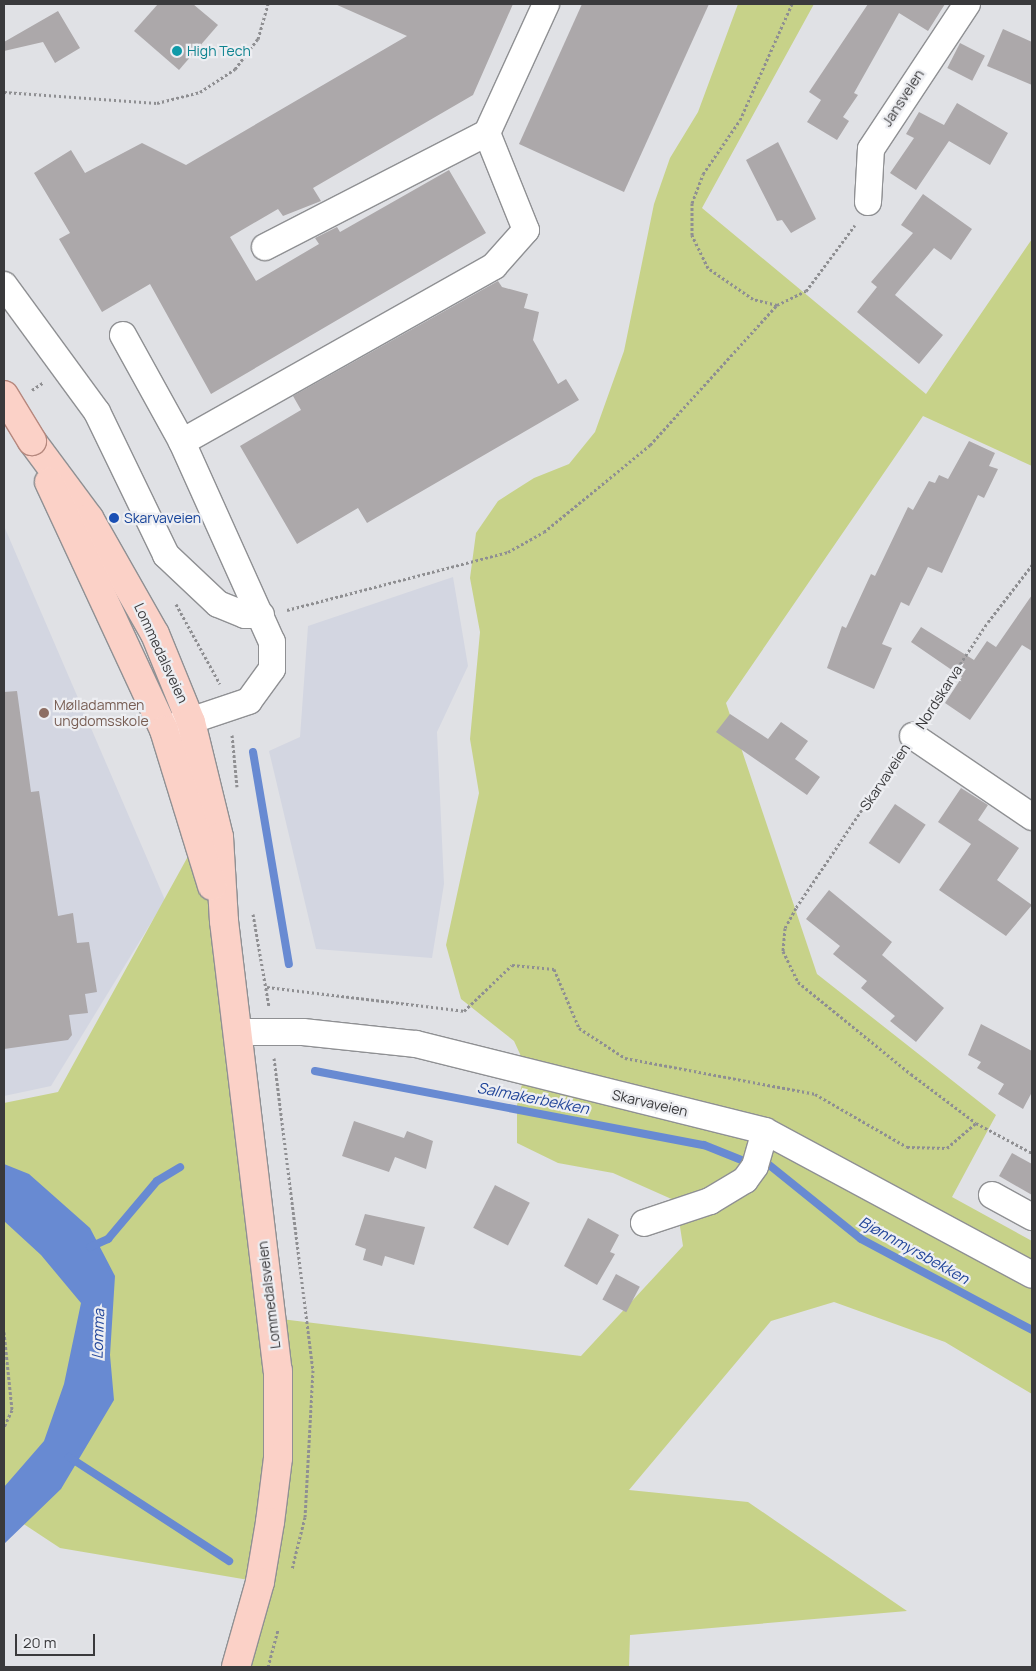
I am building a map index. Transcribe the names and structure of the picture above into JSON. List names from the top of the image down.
{
  "streets": {
    "main road": ["Lommedalsveien"],
    "street": ["Jansveien", "Nordskarva", "Skarvaveien"]
  },
  "crossings": [
    ["Lommedalsveien", "Skarvaveien"],
    ["Nordskarva", "Skarvaveien"]
  ],
  "water": ["Salmakerbekken", "Bjønnmyrsbekken", "Lomma"],
  "places": ["High Tech", "Skarvaveien", "Mølladammen ungdomsskole"],
  "scale_bar": "20 m"
}
